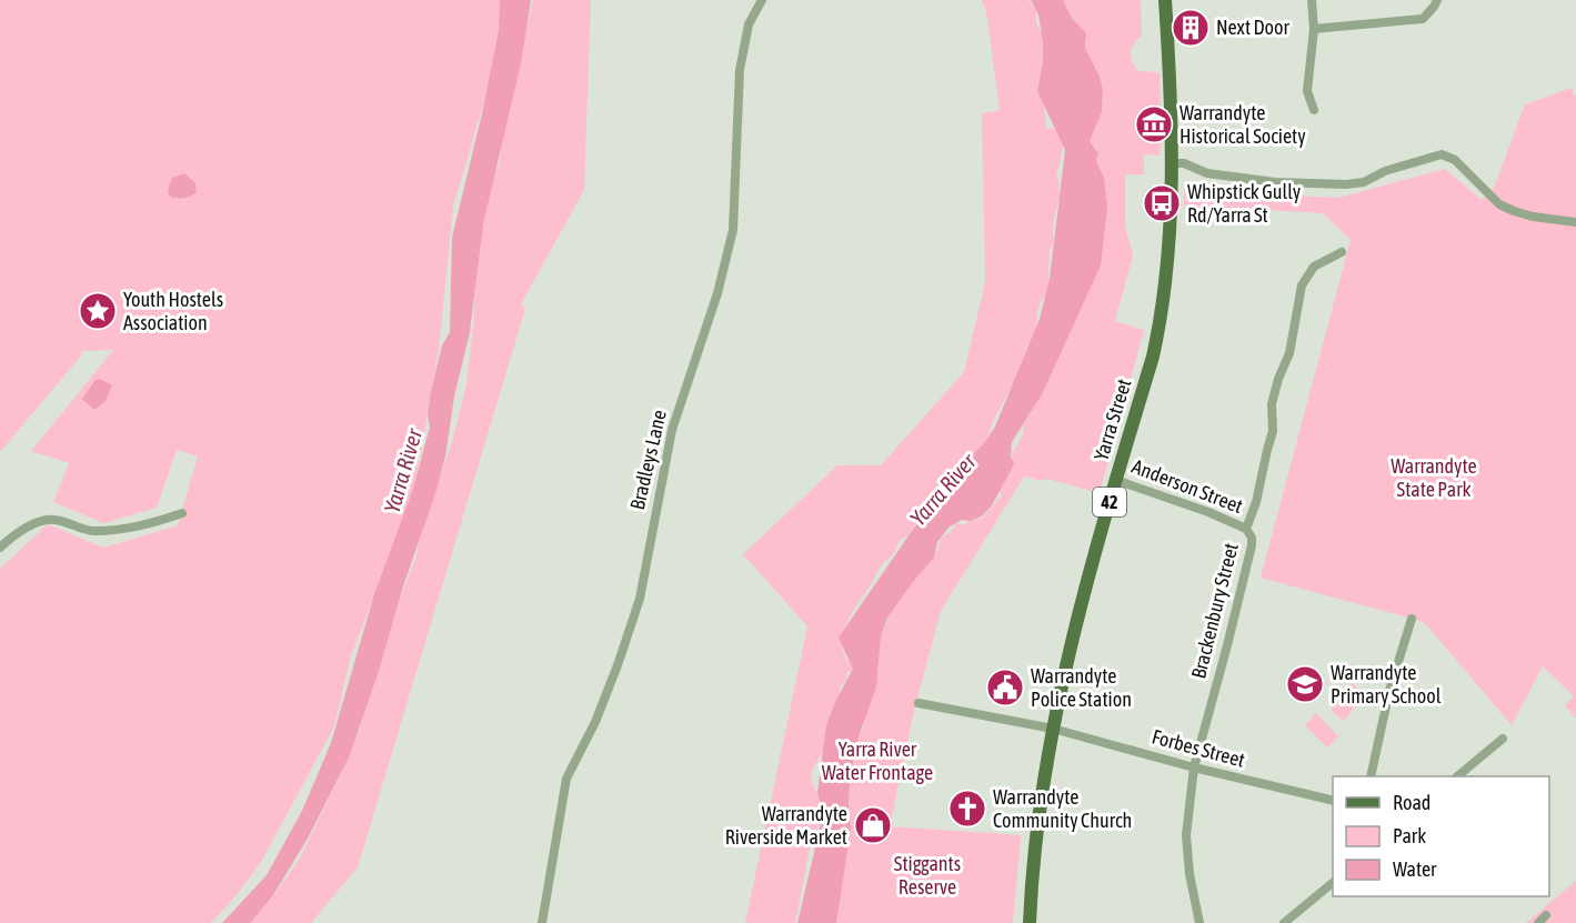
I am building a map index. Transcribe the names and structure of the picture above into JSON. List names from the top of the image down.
{
  "streets": {
    "main road": ["Yarra Street", "42"],
    "street": [
      "Bradleys Lane",
      "Anderson Street",
      "Brackenbury Street",
      "Forbes Street"
    ]
  },
  "crossings": [
    ["Yarra Street", "Anderson Street"],
    ["Yarra Street", "Forbes Street"],
    ["Anderson Street", "Brackenbury Street"],
    ["Brackenbury Street", "Forbes Street"]
  ],
  "water": ["Yarra River"],
  "parks": ["Warrandyte State Park", "Yarra River Water Frontage", "Stiggants Reserve"],
  "places": {
    "building": ["Next Door"],
    "museum": ["Warrandyte Historical Society"],
    "bus stop": ["Whipstick Gully Rd/Yarra St"],
    "place": ["Youth Hostels Association"],
    "school or university": ["Warrandyte Primary School"],
    "public building": ["Warrandyte Police Station"],
    "church": ["Warrandyte Community Church"],
    "shop": ["Warrandyte Riverside Market"]
  },
  "legend": ["Road", "Park", "Water"]
}
